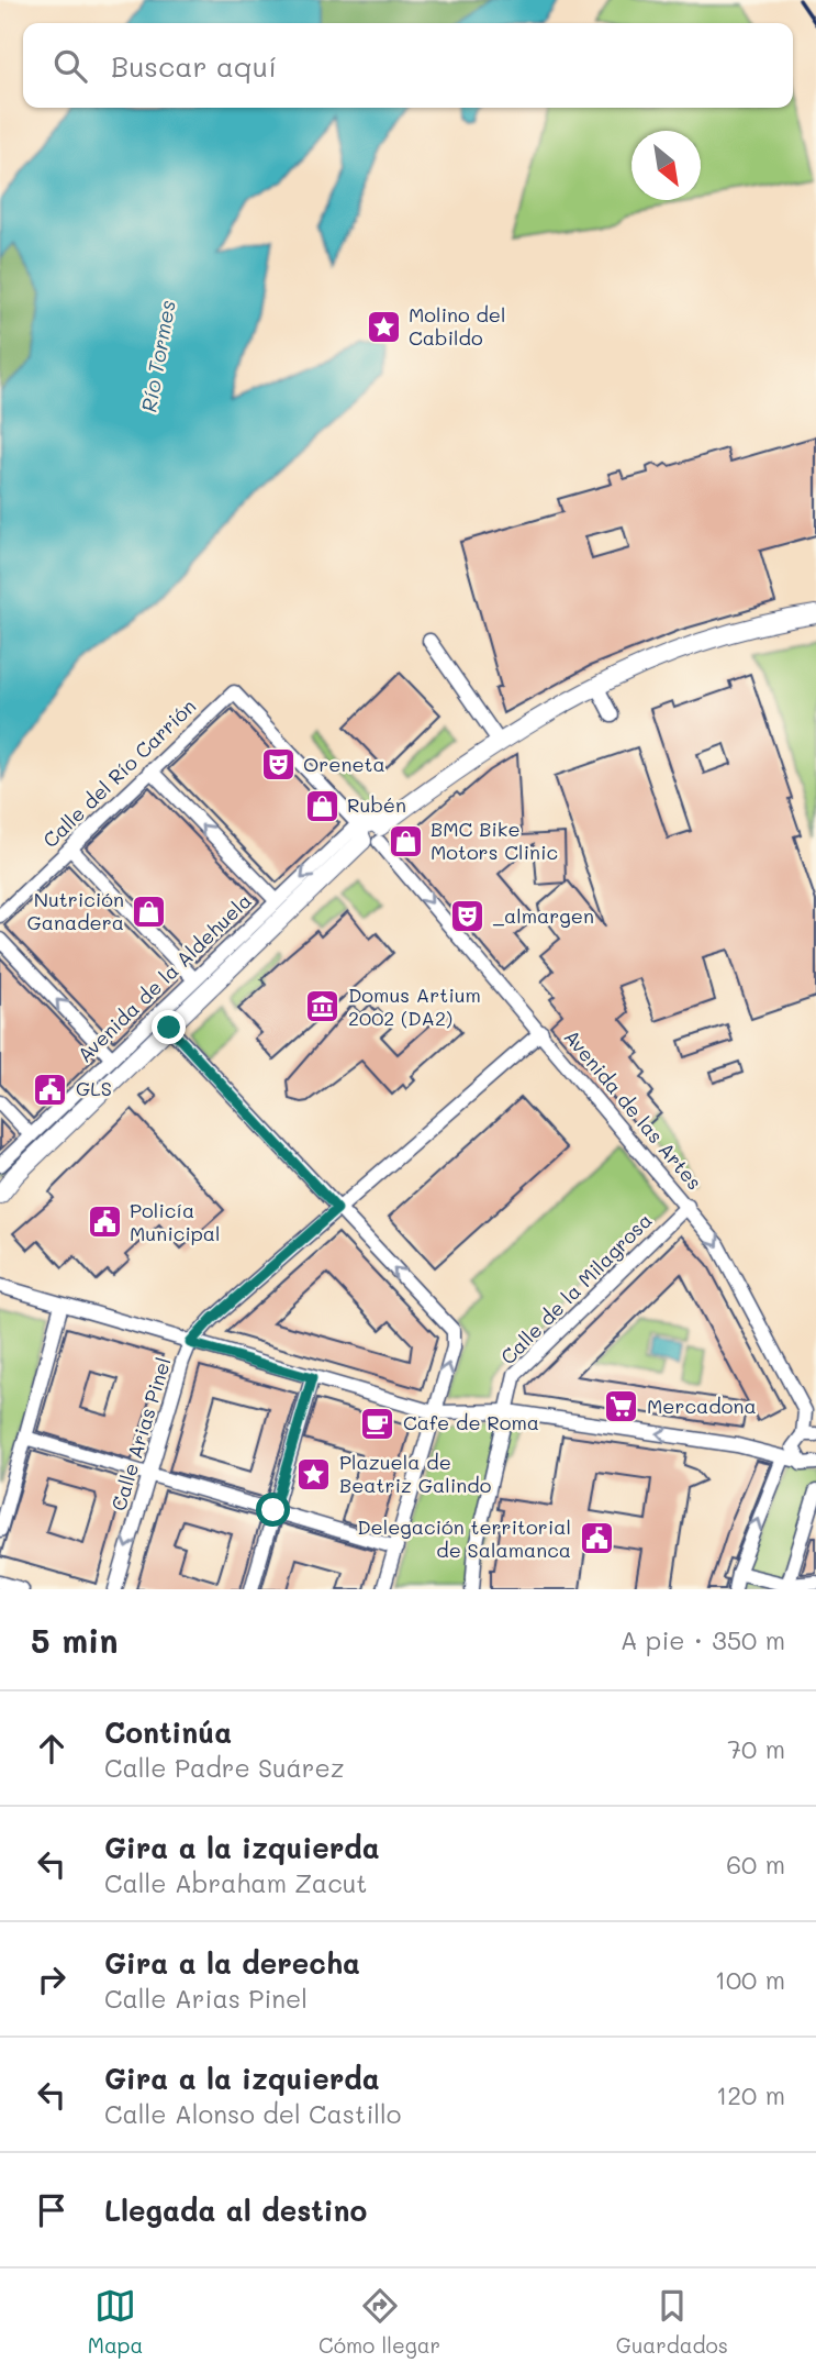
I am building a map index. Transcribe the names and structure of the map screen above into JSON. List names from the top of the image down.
{
  "streets": {
    "main road": ["Avenida de la Aldehuela"],
    "street": [
      "Calle del Río Carrión",
      "Avenida de las Artes",
      "Calle de la Milagrosa",
      "Calle Arias Pinel"
    ]
  },
  "crossings": [
    ["Calle del Río Carrión", "Avenida de las Artes"],
    ["Avenida de la Aldehuela", "Avenida de las Artes"],
    ["Avenida de las Artes", "Calle de la Milagrosa"],
    ["Avenida de las Artes", "Calle Arias Pinel"]
  ],
  "one_way": ["Avenida de las Artes"],
  "water": ["Río Tormes"],
  "places": {
    "place": ["Molino del Cabildo", "Plazuela de Beatriz Galindo"],
    "theatre": ["Oreneta", "_almargen"],
    "shop": ["Rubén", "BMC Bike Motors Clinic", "Nutrición Ganadera"],
    "museum": ["Domus Artium 2002 (DA2)"],
    "public building": ["GLS", "Policía Municipal", "Delegación territorial de Salamanca"],
    "supermarket": ["Mercadona"],
    "cafe": ["Cafe de Roma"]
  },
  "north": "bottom right",
  "page": {
    "search": "Buscar aquí",
    "heading": ["5 min", "A pie · 350 m"],
    "list": [
      ["Continúa", "Calle Padre Suárez", "70 m"],
      ["Gira a la izquierda", "Calle Abraham Zacut", "60 m"],
      ["Gira a la derecha", "Calle Arias Pinel", "100 m"],
      ["Gira a la izquierda", "Calle Alonso del Castillo", "120 m"],
      "Llegada al destino"
    ],
    "nav": ["Mapa", "Cómo llegar", "Guardados"]
  }
}
